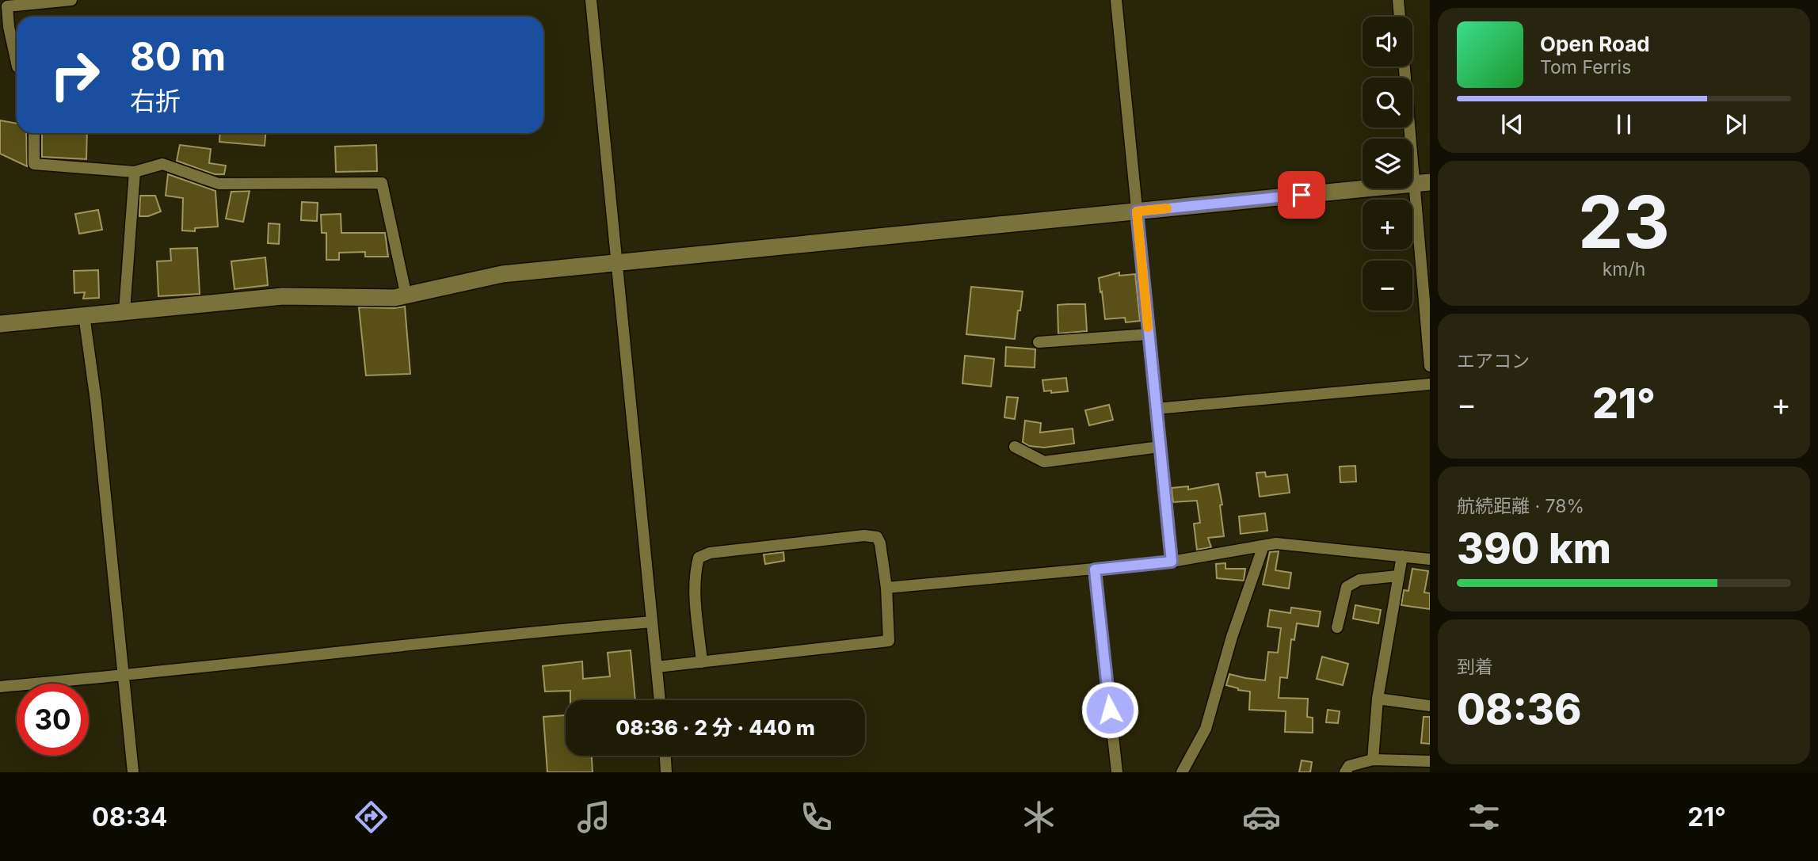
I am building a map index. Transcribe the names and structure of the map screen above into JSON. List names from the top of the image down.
{
  "page": {
    "map_buttons": ["+", "−"],
    "turn": ["80 m", "右折"],
    "song": ["Open Road", "Tom Ferris"],
    "tile": [
      ["23", "km/h"],
      "エアコン",
      ["航続距離 · 78%", "390 km"],
      ["到着", "08:36"]
    ],
    "heat": ["−", "21°", "+"],
    "limit": "30",
    "trip": "08:36 · 2 分 · 440 m",
    "tabs": ["08:34", "21°"]
  }
}
